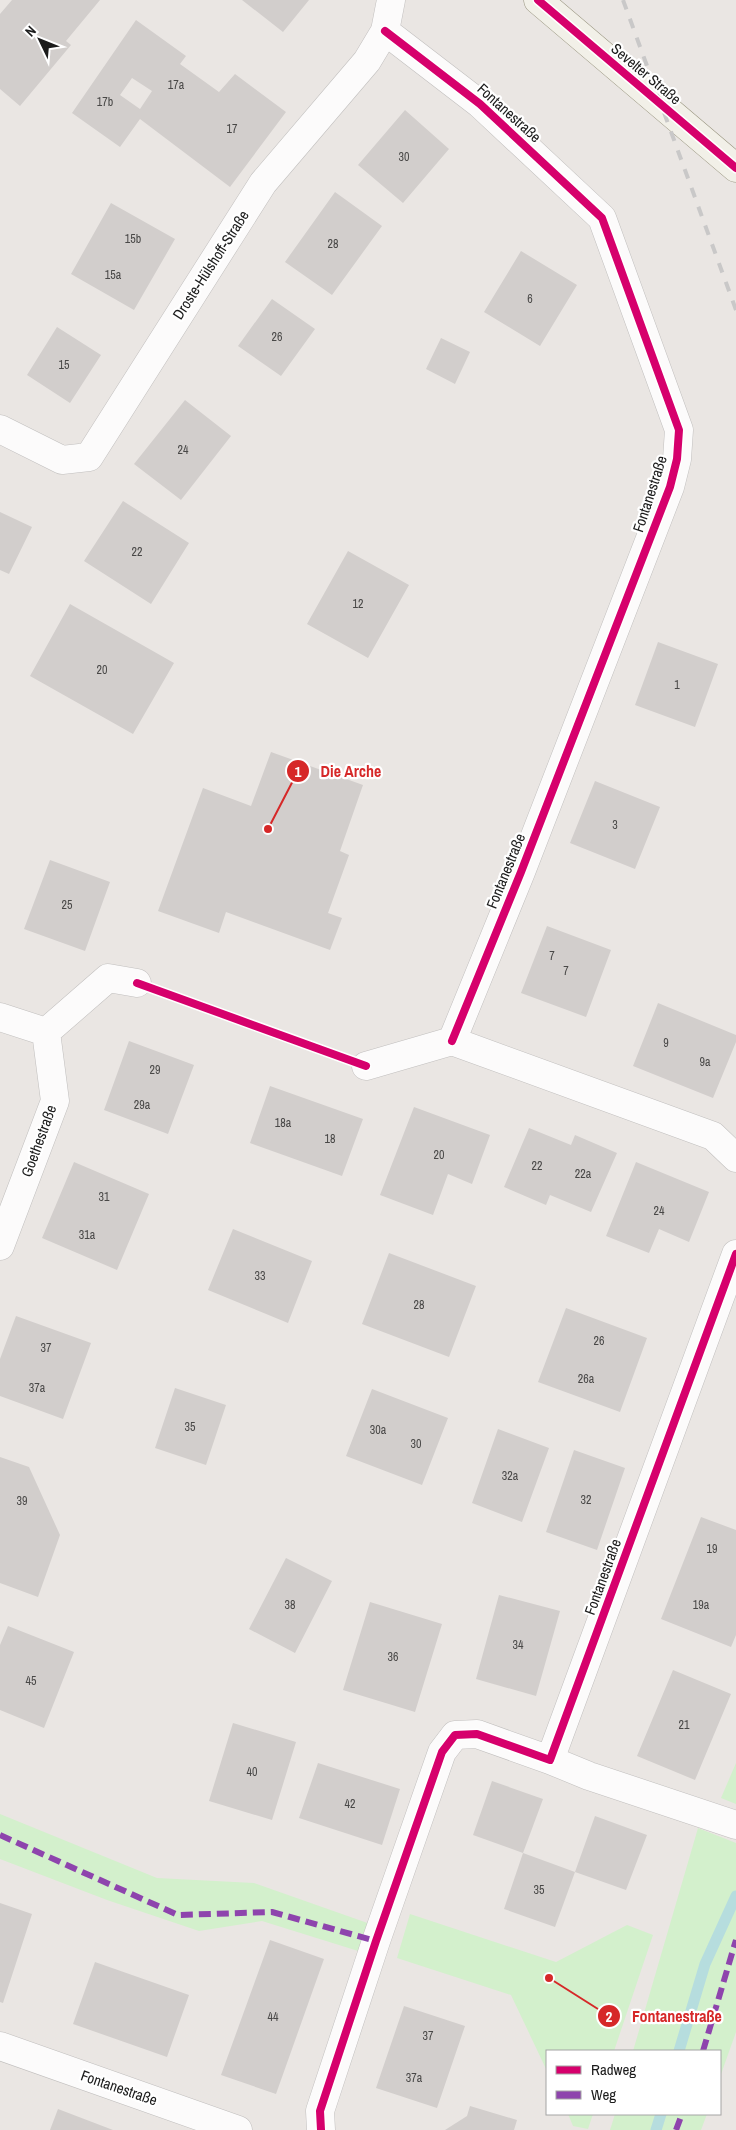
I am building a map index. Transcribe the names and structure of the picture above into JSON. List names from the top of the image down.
{
  "streets": {
    "street": [
      "Sevelter Straße",
      "Fontanestraße",
      "Droste-Hülshoff-Straße",
      "Goethestraße"
    ]
  },
  "crossings": [
    ["Fontanestraße", "Droste-Hülshoff-Straße"]
  ],
  "places": ["Die Arche", "Fontanestraße"],
  "house_numbers": [
    "17a",
    "17b",
    "17",
    "30",
    "15b",
    "28",
    "15a",
    "6",
    "26",
    "15",
    "24",
    "22",
    "12",
    "20",
    "1",
    "3",
    "25",
    "7",
    "7",
    "9",
    "9a",
    "29",
    "29a",
    "18a",
    "18",
    "20",
    "22",
    "22a",
    "31",
    "24",
    "31a",
    "33",
    "28",
    "26",
    "37",
    "26a",
    "37a",
    "35",
    "30a",
    "30",
    "32a",
    "32",
    "39",
    "19",
    "38",
    "19a",
    "34",
    "36",
    "45",
    "21",
    "40",
    "42",
    "35",
    "44",
    "37",
    "37a"
  ],
  "legend": ["Radweg", "Weg"],
  "north": "top left"
}
